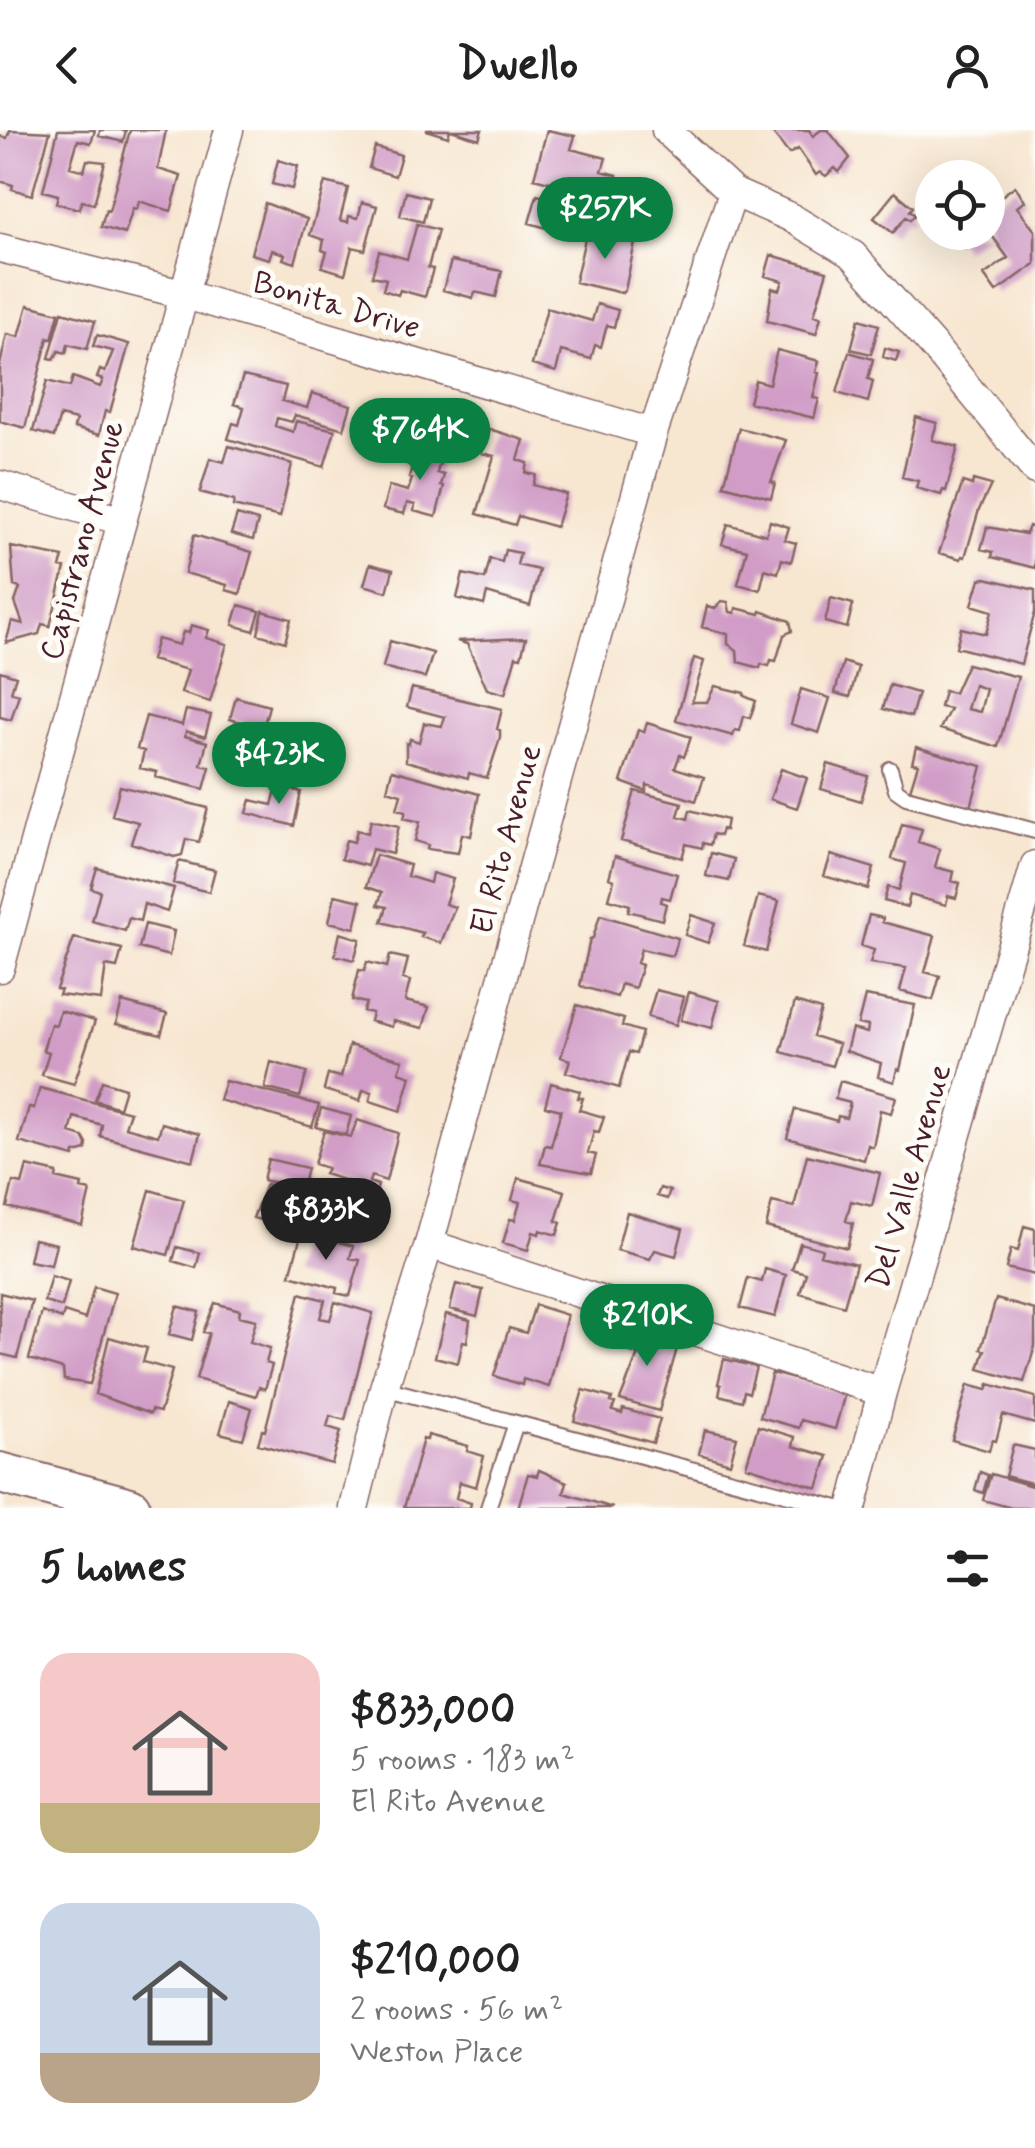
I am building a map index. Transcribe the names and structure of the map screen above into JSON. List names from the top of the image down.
{
  "streets": {
    "street": [
      "Bonita Drive",
      "Capistrano Avenue",
      "El Rito Avenue",
      "Del Valle Avenue"
    ]
  },
  "crossings": [
    ["Bonita Drive", "Capistrano Avenue"],
    ["Bonita Drive", "El Rito Avenue"]
  ],
  "page": {
    "header": "Dwello",
    "price": [
      "$257K",
      "$764K",
      "$423K",
      "$833K",
      "$210K"
    ],
    "heading": "5 homes",
    "list": [
      {
        "name": "$833,000",
        "note": "5 rooms · 183 m² · El Rito Avenue"
      },
      {
        "name": "$210,000",
        "note": "2 rooms · 56 m² · Weston Place"
      }
    ]
  }
}
